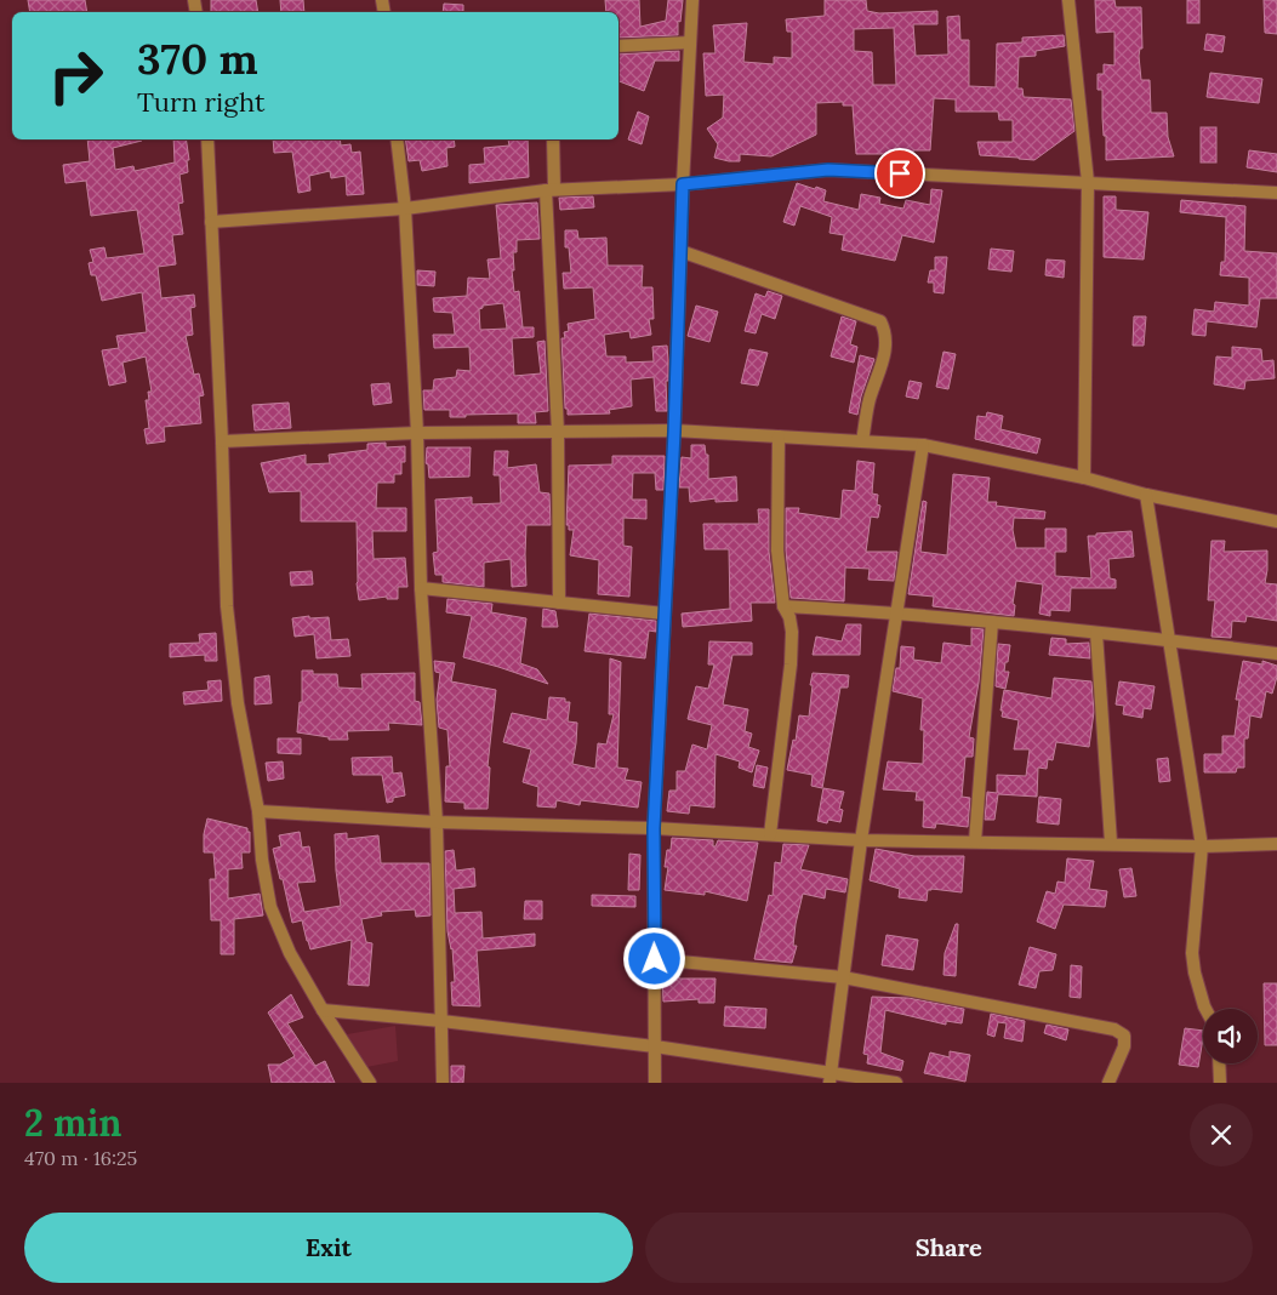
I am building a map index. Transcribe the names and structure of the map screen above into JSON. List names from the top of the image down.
{
  "page": {
    "turn": ["370 m", "Turn right"],
    "heading": ["2 min", "470 m · 16:25"],
    "buttons": ["Exit", "Share"]
  }
}
